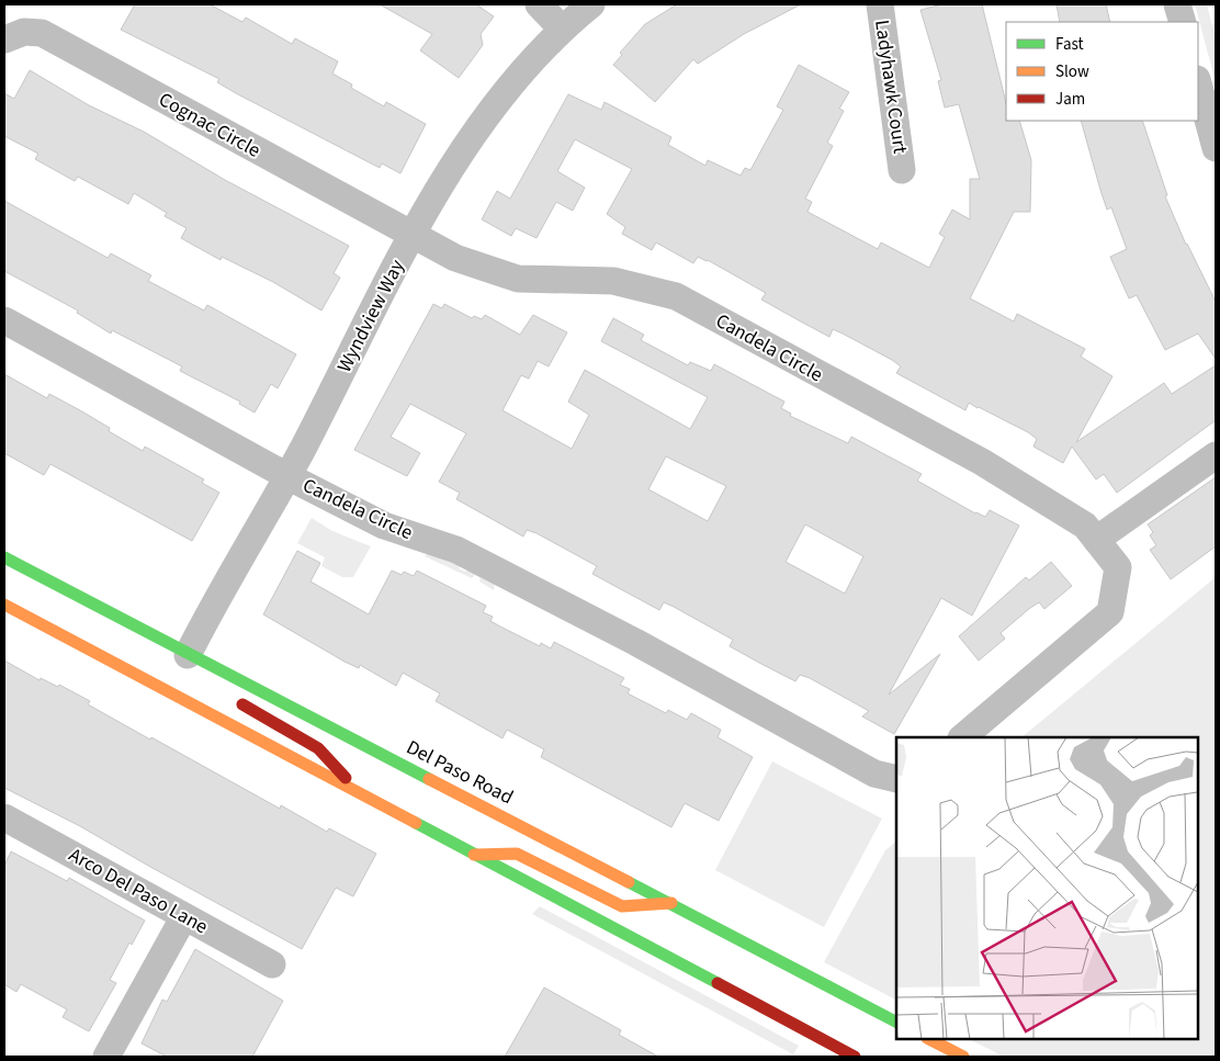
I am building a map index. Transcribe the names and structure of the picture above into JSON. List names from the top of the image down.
{
  "streets": {
    "street": [
      "Ladyhawk Court",
      "Cognac Circle",
      "Wyndview Way",
      "Candela Circle",
      "Del Paso Road",
      "Arco Del Paso Lane"
    ]
  },
  "crossings": [
    ["Cognac Circle", "Wyndview Way"],
    ["Cognac Circle", "Candela Circle"],
    ["Wyndview Way", "Candela Circle"],
    ["Wyndview Way", "Del Paso Road"]
  ],
  "legend": ["Fast", "Slow", "Jam"]
}
